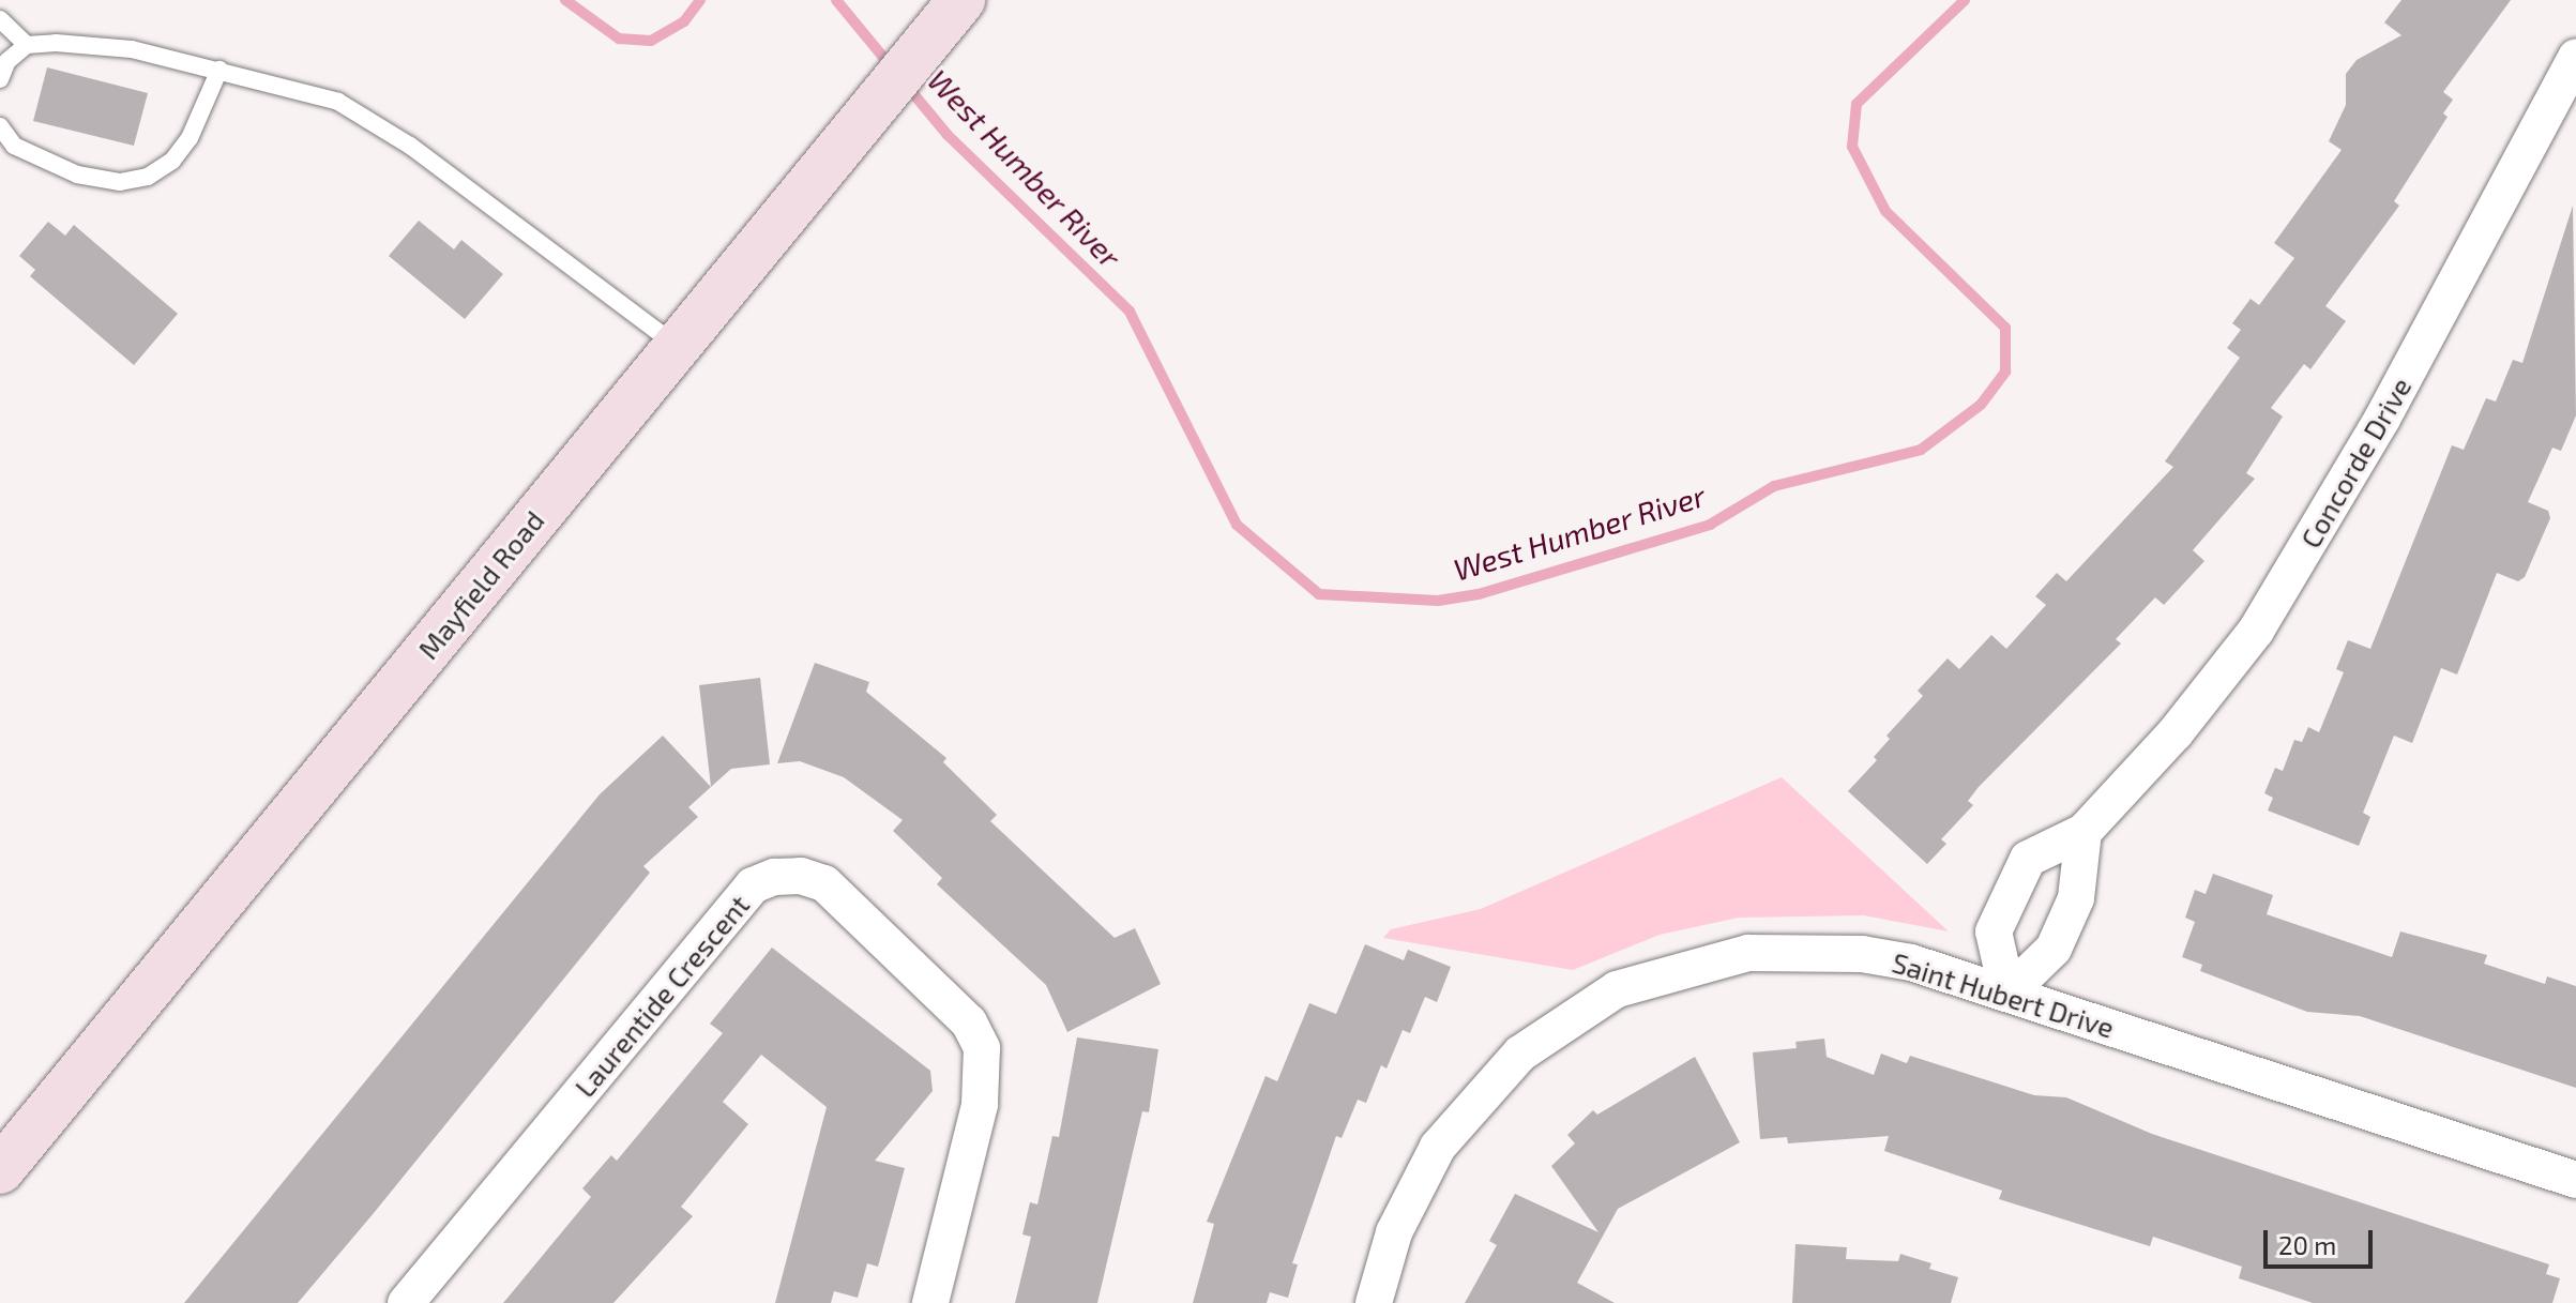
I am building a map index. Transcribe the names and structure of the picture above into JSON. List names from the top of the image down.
{
  "streets": {
    "main road": ["Mayfield Road"],
    "street": ["Concorde Drive", "Saint Hubert Drive", "Laurentide Crescent"]
  },
  "crossings": [
    ["Concorde Drive", "Saint Hubert Drive"]
  ],
  "water": ["West Humber River"],
  "scale_bar": "20 m"
}
